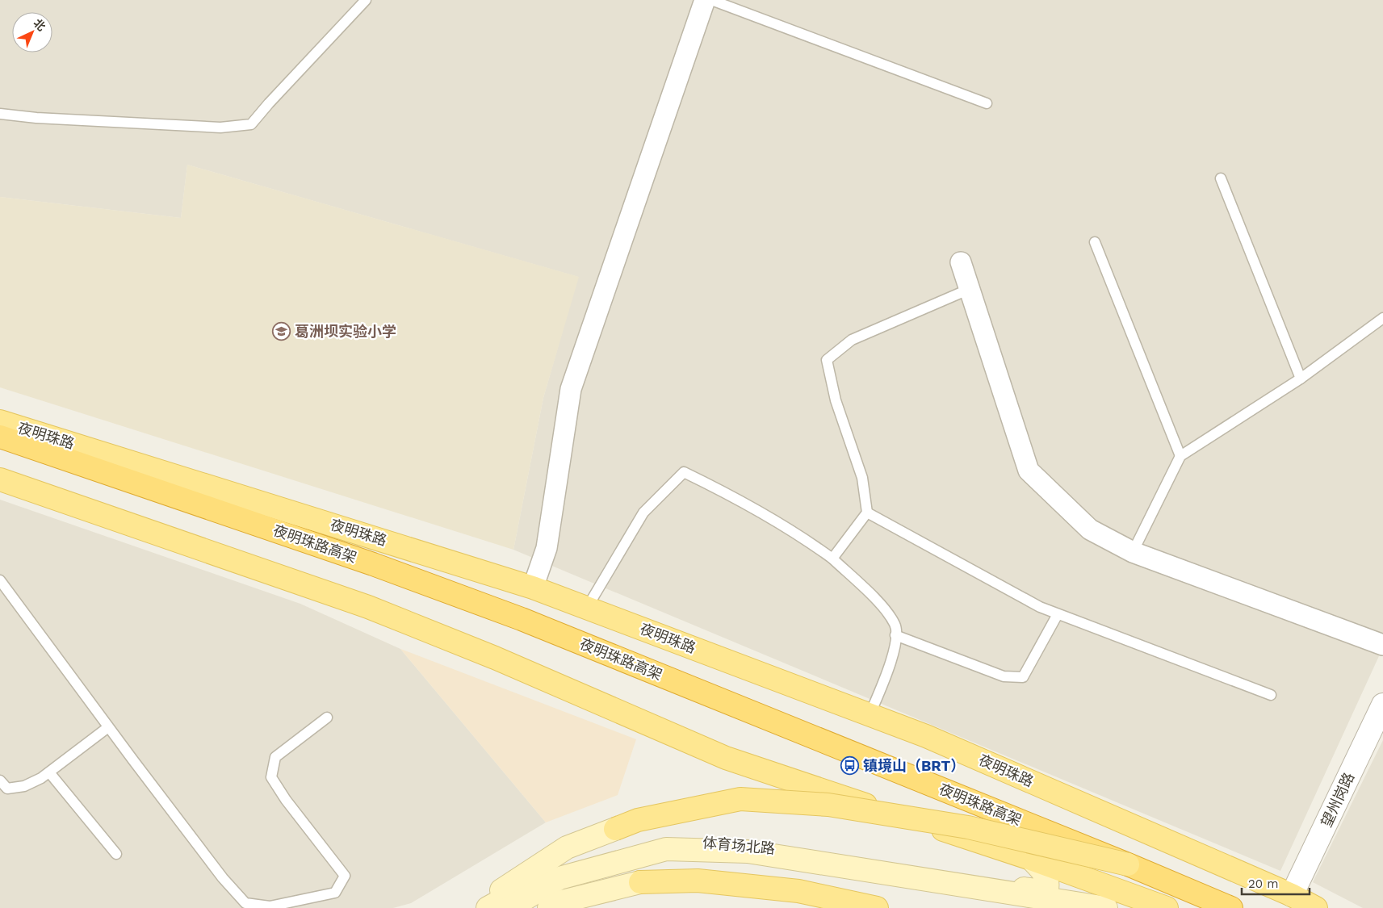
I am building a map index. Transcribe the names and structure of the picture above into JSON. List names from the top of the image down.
{
  "streets": {
    "highway": ["夜明珠路高架"],
    "main road": ["夜明珠路", "体育场北路"],
    "street": ["望州岗路"]
  },
  "crossings": [
    ["夜明珠路", "望州岗路"]
  ],
  "places": {
    "school or university": ["葛洲坝实验小学"],
    "bus stop": ["镇境山（BRT）"]
  },
  "scale_bar": "20 m",
  "north": "top right"
}
